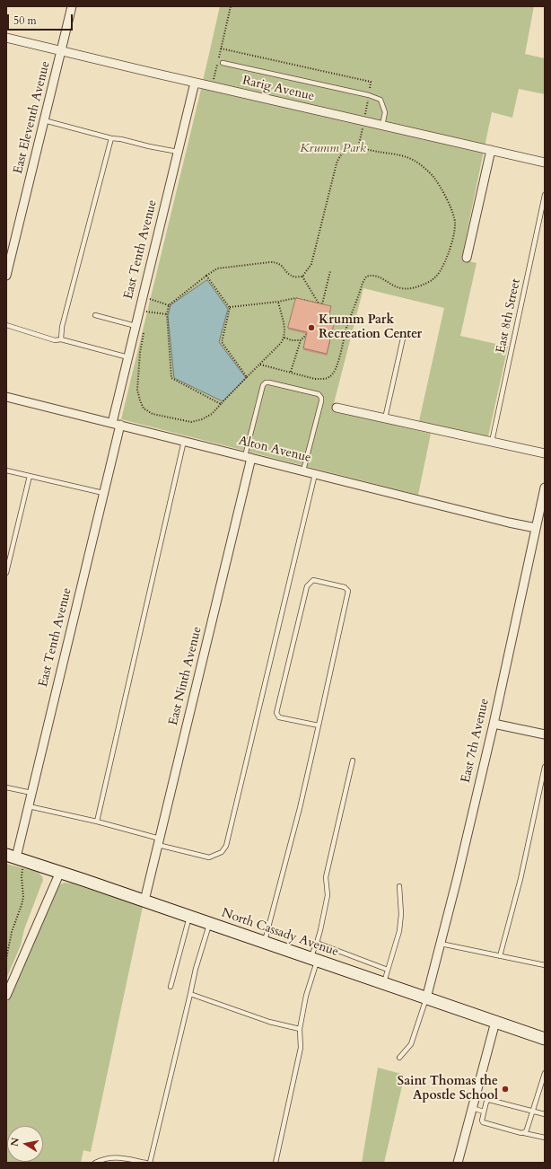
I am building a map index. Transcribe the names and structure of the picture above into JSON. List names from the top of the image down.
{
  "streets": {
    "main road": ["North Cassady Avenue"],
    "street": [
      "Rarig Avenue",
      "East Eleventh Avenue",
      "East Tenth Avenue",
      "Alton Avenue",
      "East Ninth Avenue",
      "East 7th Avenue"
    ],
    "lane": ["East 8th Street"]
  },
  "crossings": [
    ["Rarig Avenue", "East Eleventh Avenue"],
    ["Rarig Avenue", "East Tenth Avenue"],
    ["East Tenth Avenue", "Alton Avenue"],
    ["East Tenth Avenue", "North Cassady Avenue"],
    ["Alton Avenue", "East Ninth Avenue"],
    ["Alton Avenue", "East 7th Avenue"],
    ["East Ninth Avenue", "North Cassady Avenue"],
    ["East 7th Avenue", "North Cassady Avenue"]
  ],
  "parks": ["Krumm Park"],
  "places": ["Krumm Park Recreation Center", "Saint Thomas the Apostle School"],
  "scale_bar": "50 m",
  "north": "left"
}
